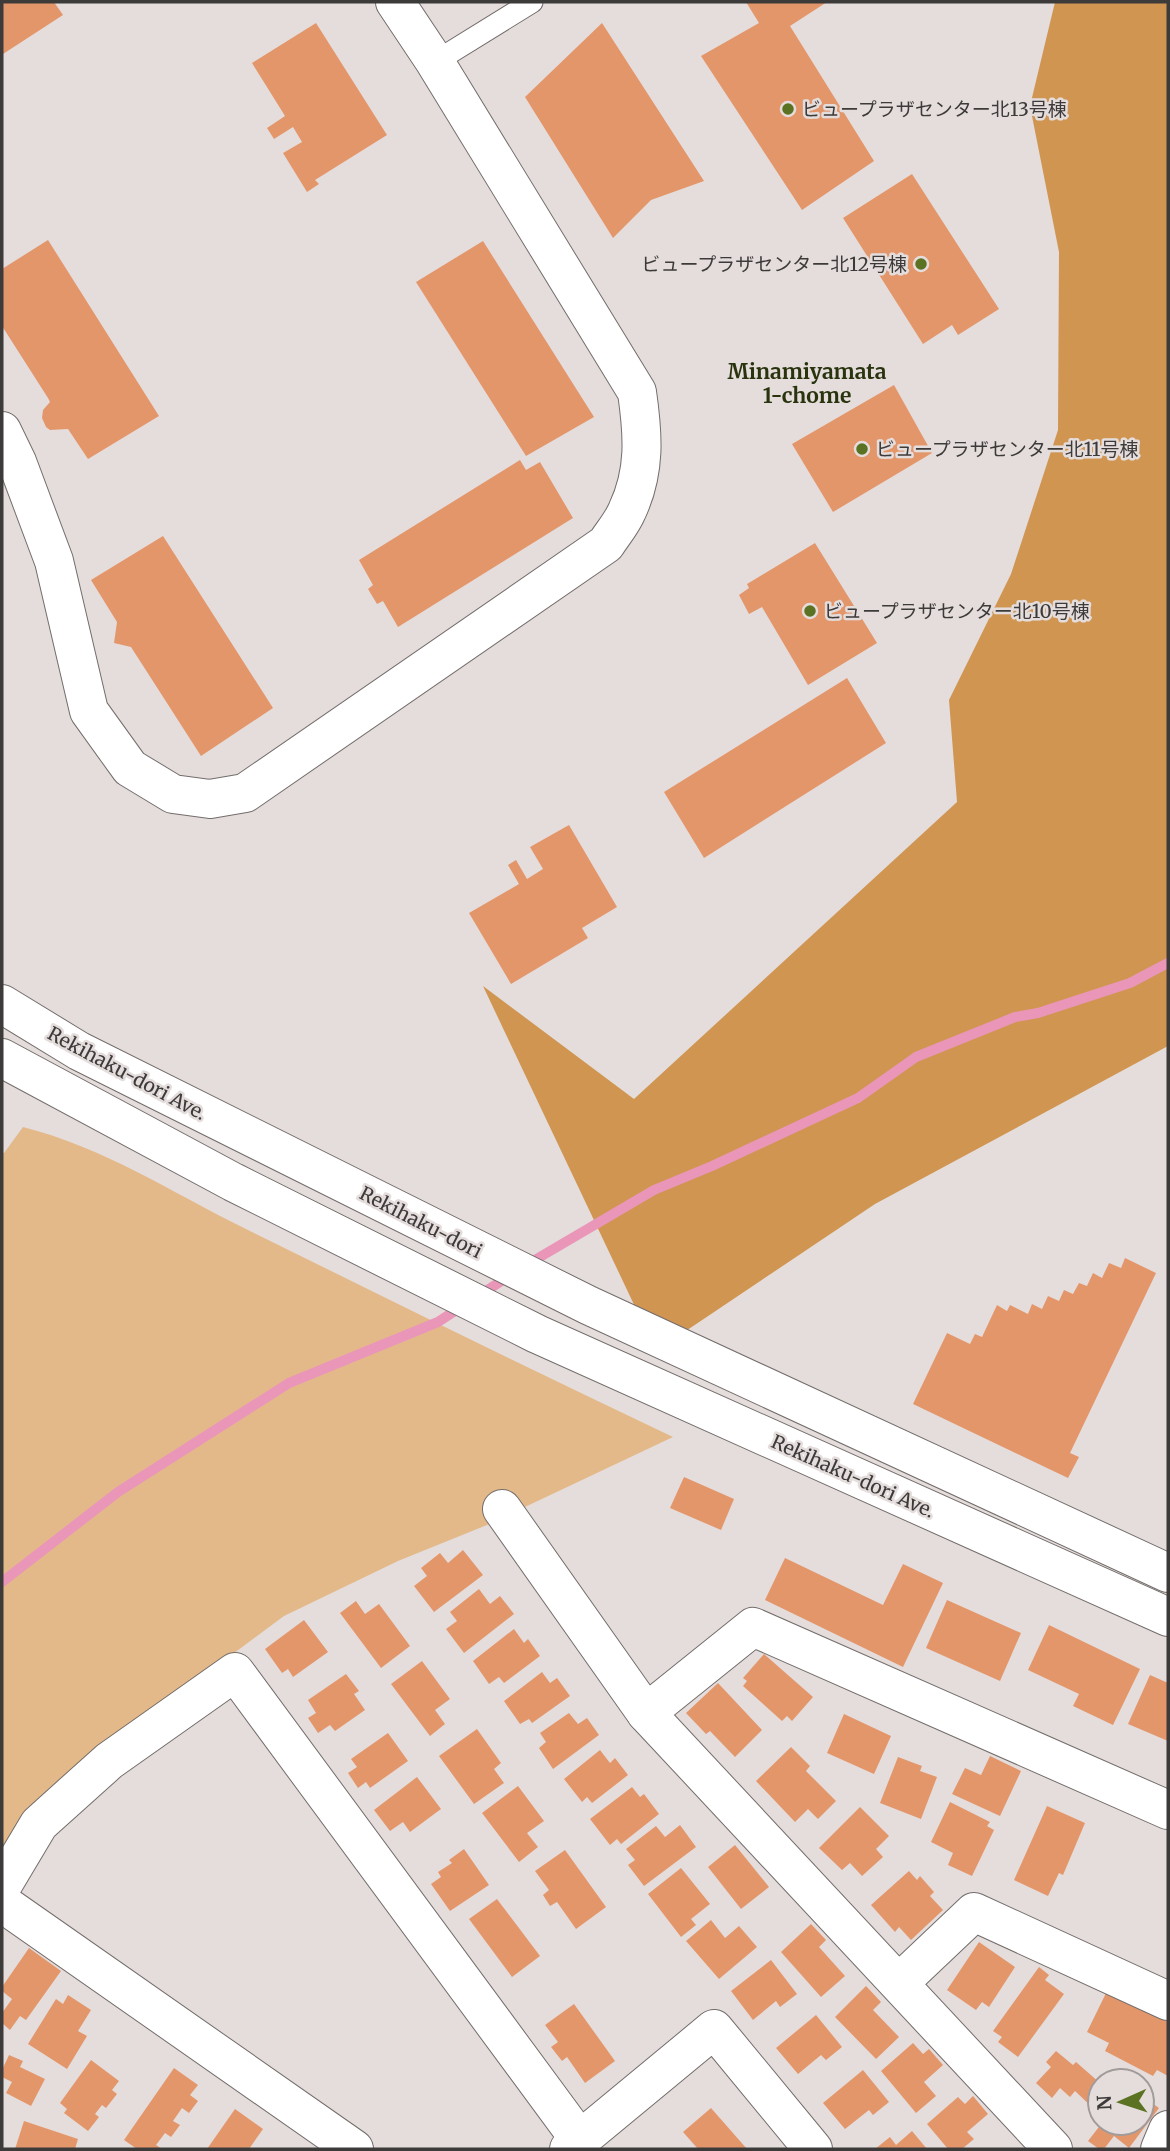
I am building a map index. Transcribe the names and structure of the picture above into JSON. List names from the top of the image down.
{
  "streets": {
    "street": ["Rekihaku-dori Ave.", "Rekihaku-dori"]
  },
  "crossings": [
    ["Rekihaku-dori Ave.", "Rekihaku-dori"]
  ],
  "districts": ["Minamiyamata 1-chome"],
  "places": [
    "ビュープラザセンター北13号棟",
    "ビュープラザセンター北12号棟",
    "ビュープラザセンター北11号棟",
    "ビュープラザセンター北10号棟"
  ],
  "north": "left"
}
